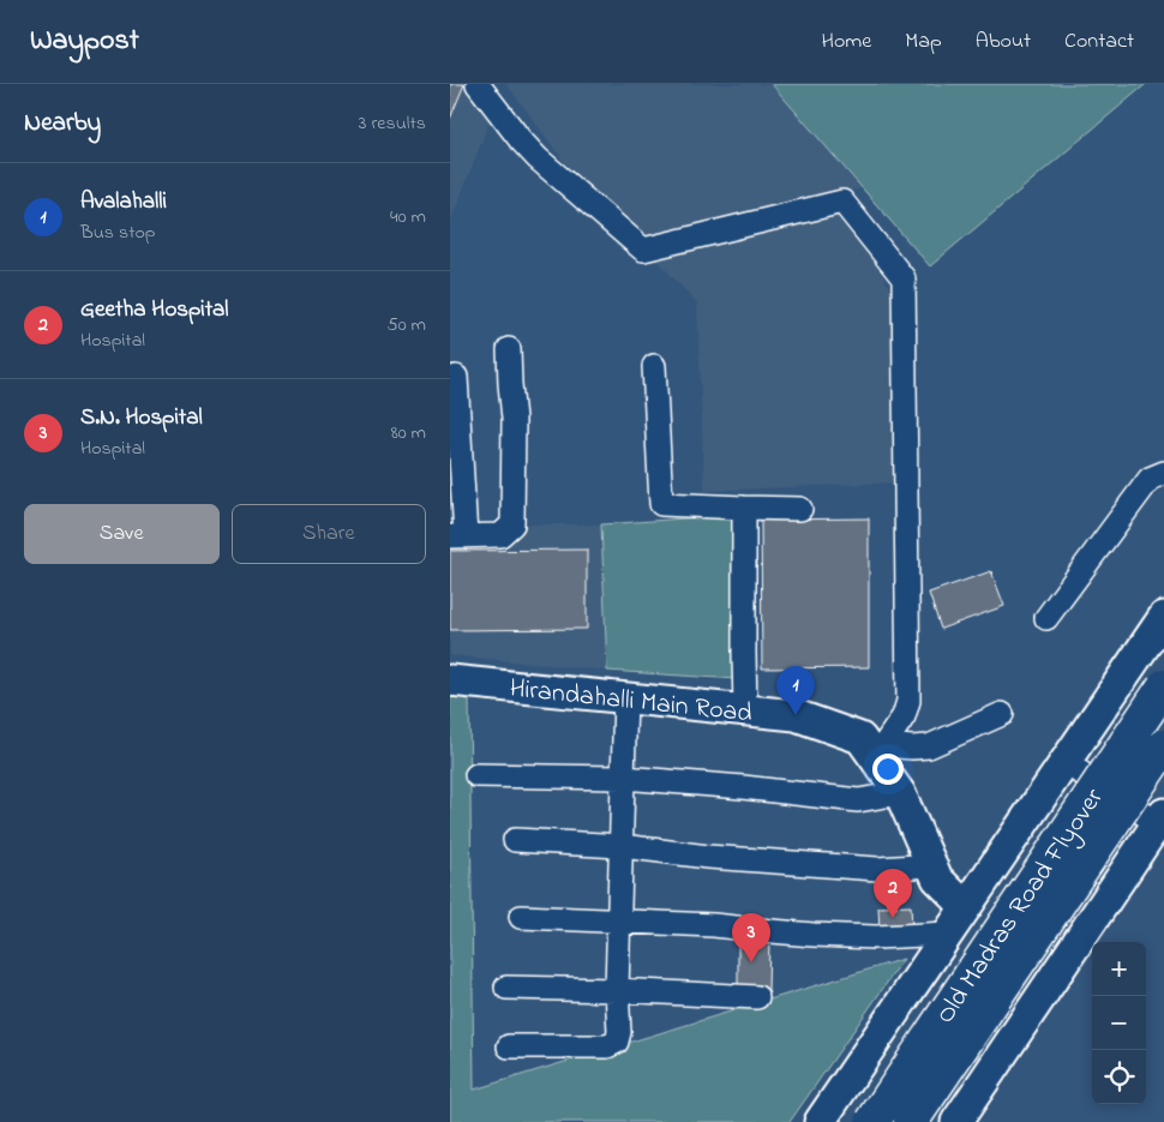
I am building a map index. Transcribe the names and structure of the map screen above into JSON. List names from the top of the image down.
{
  "streets": {
    "highway": ["Old Madras Road Flyover"],
    "main road": ["Hirandahalli Main Road"]
  },
  "page": {
    "header": "Waypost",
    "nav": [
      "Home",
      "Map",
      "About",
      "Contact"
    ],
    "heading": ["Nearby", "3 results"],
    "list": [
      {
        "mark": "1",
        "name": "Avalahalli",
        "note": "Bus stop",
        "value": "40 m"
      },
      {
        "mark": "2",
        "name": "Geetha Hospital",
        "note": "Hospital",
        "value": "50 m"
      },
      {
        "mark": "3",
        "name": "S.N. Hospital",
        "note": "Hospital",
        "value": "80 m"
      }
    ],
    "buttons": ["Save", "Share"],
    "pins": ["1", "2", "3"],
    "map_buttons": ["+", "−"]
  }
}
